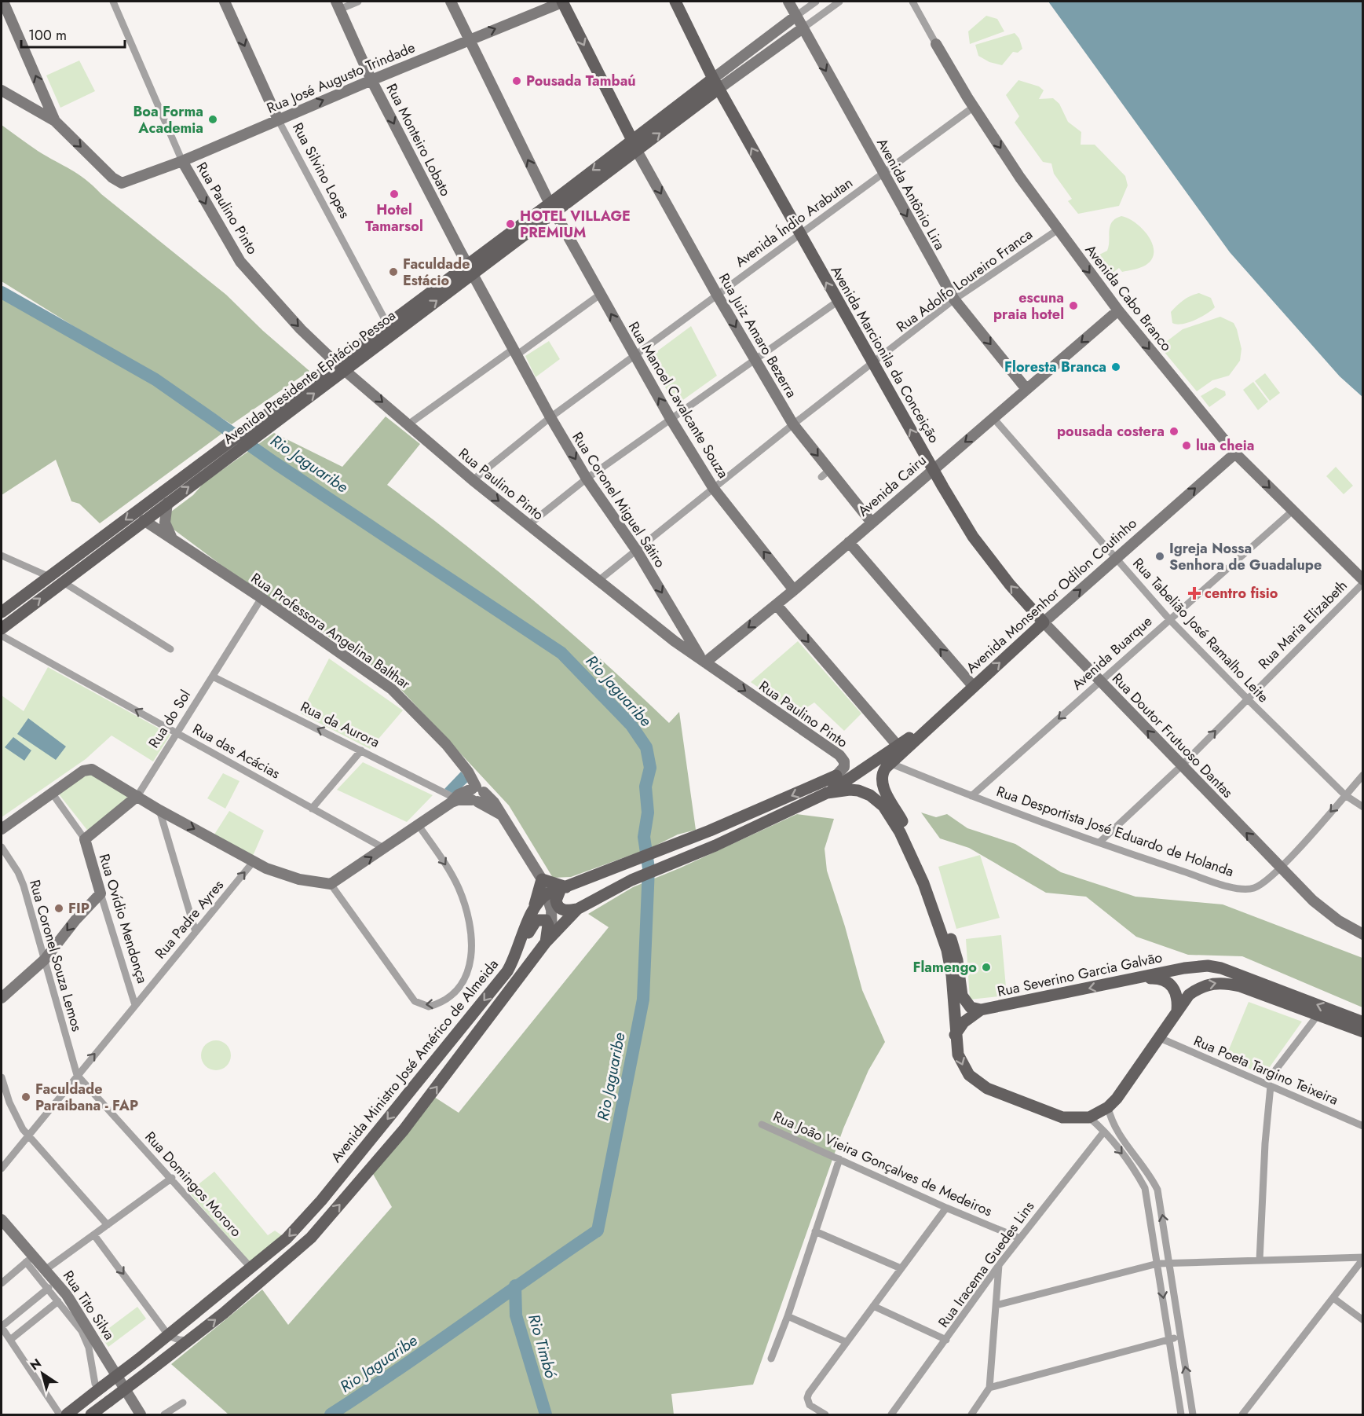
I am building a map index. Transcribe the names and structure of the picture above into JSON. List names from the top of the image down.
{
  "streets": {
    "main road": [
      "Rua José Augusto Trindade",
      "Rua Monteiro Lobato",
      "Rua Silvino Lopes",
      "Avenida Antônio Lira",
      "Rua Paulino Pinto",
      "Avenida Cabo Branco",
      "Rua Juiz Amaro Bezerra",
      "Avenida Marcionila da Conceição",
      "Avenida Presidente Epitácio Pessoa",
      "Rua Manoel Cavalcante Souza",
      "Avenida Cairu",
      "Rua Coronel Miguel Sátiro",
      "Avenida Monsenhor Odilon Coutinho",
      "Rua Professora Angelina Balthar",
      "Rua do Sol",
      "Rua Doutor Frutuoso Dantas",
      "Rua Ovídio Mendonça",
      "Rua Severino Garcia Galvão",
      "Avenida Ministro José Américo de Almeida",
      "Rua Tito Silva"
    ],
    "street": [
      "Avenida Índio Arabutan",
      "Rua Adolfo Loureiro Franca",
      "Rua Maria Elizabeth",
      "Rua Tabelião José Ramalho Leite",
      "Avenida Buarque",
      "Rua da Aurora",
      "Rua das Acácias",
      "Rua Desportista José Eduardo de Holanda",
      "Rua Padre Ayres",
      "Rua Coronel Souza Lemos",
      "Rua Poeta Targino Teixeira",
      "Rua João Vieira Gonçalves de Medeiros",
      "Rua Domingos Mororo",
      "Rua Iracema Guedes Lins"
    ]
  },
  "crossings": [
    ["Rua José Augusto Trindade", "Rua Monteiro Lobato"],
    ["Rua José Augusto Trindade", "Rua Silvino Lopes"],
    ["Rua José Augusto Trindade", "Rua Paulino Pinto"],
    ["Rua José Augusto Trindade", "Rua Manoel Cavalcante Souza"],
    ["Rua Monteiro Lobato", "Avenida Presidente Epitácio Pessoa"],
    ["Rua Monteiro Lobato", "Rua Coronel Miguel Sátiro"],
    ["Rua Silvino Lopes", "Avenida Presidente Epitácio Pessoa"],
    ["Avenida Antônio Lira", "Avenida Índio Arabutan"],
    ["Avenida Antônio Lira", "Rua Adolfo Loureiro Franca"],
    ["Avenida Antônio Lira", "Avenida Presidente Epitácio Pessoa"],
    ["Avenida Antônio Lira", "Avenida Cairu"],
    ["Rua Paulino Pinto", "Avenida Índio Arabutan"],
    ["Rua Paulino Pinto", "Rua Adolfo Loureiro Franca"],
    ["Rua Paulino Pinto", "Avenida Presidente Epitácio Pessoa"],
    ["Rua Paulino Pinto", "Avenida Cairu"],
    ["Rua Paulino Pinto", "Rua Coronel Miguel Sátiro"],
    ["Rua Paulino Pinto", "Avenida Ministro José Américo de Almeida"],
    ["Avenida Índio Arabutan", "Avenida Cabo Branco"],
    ["Avenida Índio Arabutan", "Rua Juiz Amaro Bezerra"],
    ["Avenida Índio Arabutan", "Avenida Marcionila da Conceição"],
    ["Avenida Índio Arabutan", "Rua Manoel Cavalcante Souza"],
    ["Avenida Índio Arabutan", "Rua Coronel Miguel Sátiro"],
    ["Rua Adolfo Loureiro Franca", "Avenida Cabo Branco"],
    ["Rua Adolfo Loureiro Franca", "Rua Juiz Amaro Bezerra"],
    ["Rua Adolfo Loureiro Franca", "Avenida Marcionila da Conceição"],
    ["Rua Adolfo Loureiro Franca", "Rua Manoel Cavalcante Souza"],
    ["Rua Adolfo Loureiro Franca", "Rua Coronel Miguel Sátiro"],
    ["Avenida Cabo Branco", "Avenida Cairu"],
    ["Avenida Cabo Branco", "Avenida Monsenhor Odilon Coutinho"],
    ["Avenida Cabo Branco", "Avenida Buarque"],
    ["Rua Juiz Amaro Bezerra", "Avenida Presidente Epitácio Pessoa"],
    ["Rua Juiz Amaro Bezerra", "Avenida Cairu"],
    ["Avenida Marcionila da Conceição", "Avenida Presidente Epitácio Pessoa"],
    ["Avenida Marcionila da Conceição", "Avenida Cairu"],
    ["Avenida Marcionila da Conceição", "Avenida Monsenhor Odilon Coutinho"],
    ["Avenida Marcionila da Conceição", "Rua Doutor Frutuoso Dantas"],
    ["Avenida Presidente Epitácio Pessoa", "Rua Manoel Cavalcante Souza"],
    ["Avenida Presidente Epitácio Pessoa", "Rua Professora Angelina Balthar"],
    ["Rua Manoel Cavalcante Souza", "Avenida Cairu"],
    ["Avenida Cairu", "Rua Coronel Miguel Sátiro"],
    ["Avenida Cairu", "Rua Tabelião José Ramalho Leite"],
    ["Avenida Monsenhor Odilon Coutinho", "Rua Tabelião José Ramalho Leite"],
    ["Avenida Monsenhor Odilon Coutinho", "Rua Doutor Frutuoso Dantas"],
    ["Avenida Monsenhor Odilon Coutinho", "Rua Desportista José Eduardo de Holanda"],
    ["Rua Maria Elizabeth", "Rua Tabelião José Ramalho Leite"],
    ["Rua Maria Elizabeth", "Rua Doutor Frutuoso Dantas"],
    ["Rua Maria Elizabeth", "Rua Desportista José Eduardo de Holanda"],
    ["Rua Tabelião José Ramalho Leite", "Avenida Buarque"],
    ["Rua Tabelião José Ramalho Leite", "Rua Desportista José Eduardo de Holanda"],
    ["Rua Professora Angelina Balthar", "Rua do Sol"],
    ["Rua Professora Angelina Balthar", "Avenida Ministro José Américo de Almeida"],
    ["Avenida Buarque", "Rua Doutor Frutuoso Dantas"],
    ["Avenida Buarque", "Rua Desportista José Eduardo de Holanda"],
    ["Rua do Sol", "Rua da Aurora"],
    ["Rua do Sol", "Rua das Acácias"],
    ["Rua do Sol", "Rua Ovídio Mendonça"],
    ["Rua Doutor Frutuoso Dantas", "Rua Desportista José Eduardo de Holanda"],
    ["Rua Ovídio Mendonça", "Rua Padre Ayres"],
    ["Rua Padre Ayres", "Rua Coronel Souza Lemos"],
    ["Rua Padre Ayres", "Rua Domingos Mororo"],
    ["Rua Coronel Souza Lemos", "Rua Domingos Mororo"],
    ["Avenida Ministro José Américo de Almeida", "Rua Domingos Mororo"],
    ["Rua João Vieira Gonçalves de Medeiros", "Rua Iracema Guedes Lins"]
  ],
  "one_way": [
    "Rua José Augusto Trindade",
    "Rua Monteiro Lobato",
    "Rua Silvino Lopes",
    "Avenida Antônio Lira",
    "Avenida Cabo Branco",
    "Rua Juiz Amaro Bezerra",
    "Rua Manoel Cavalcante Souza",
    "Avenida Cairu",
    "Rua Coronel Miguel Sátiro",
    "Avenida Monsenhor Odilon Coutinho",
    "Avenida Buarque",
    "Rua da Aurora",
    "Rua Doutor Frutuoso Dantas",
    "Rua das Acácias",
    "Rua Padre Ayres",
    "Rua Severino Garcia Galvão"
  ],
  "water": ["Rio Jaguaribe", "Rio Timbó"],
  "places": {
    "other": [
      "Pousada Tambaú",
      "Boa Forma Academia",
      "Hotel Tamarsol",
      "HOTEL VILLAGE PREMIUM",
      "Faculdade Estácio",
      "escuna praia hotel",
      "Floresta Branca",
      "pousada costera",
      "lua cheia",
      "Igreja Nossa Senhora de Guadalupe",
      "FIP",
      "Flamengo",
      "Faculdade Paraibana - FAP"
    ],
    "health": ["centro fisio"]
  },
  "scale_bar": "100 m",
  "north": "top left"
}
